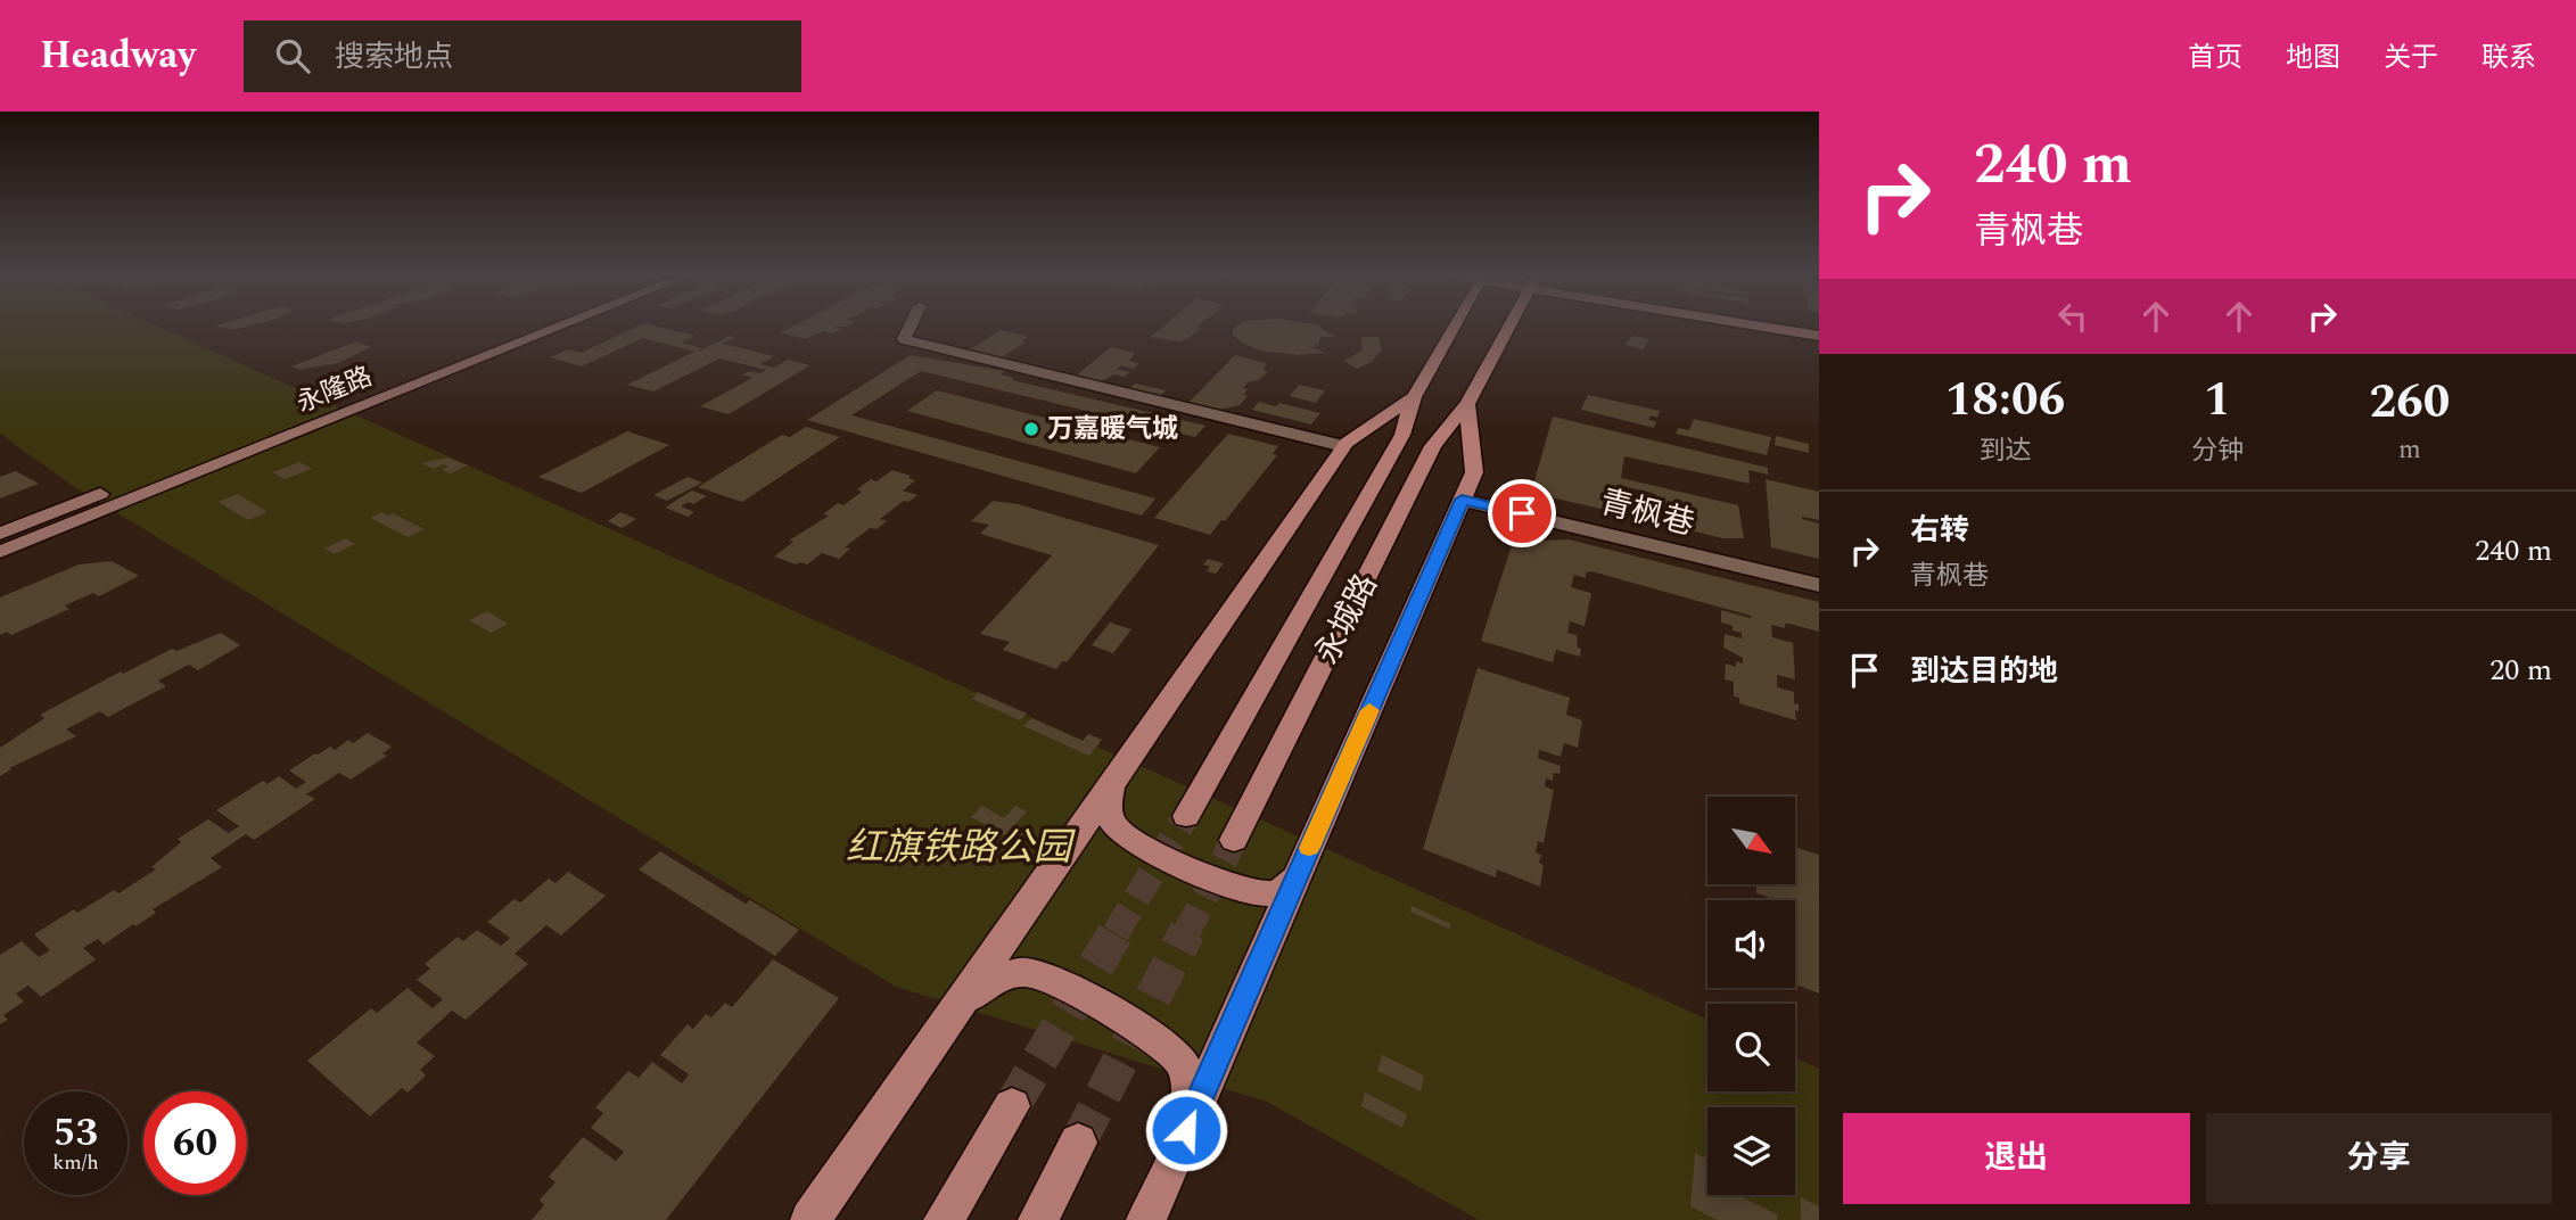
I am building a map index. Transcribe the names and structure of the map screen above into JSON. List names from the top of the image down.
{
  "streets": {
    "main road": ["永城路"],
    "street": ["永隆路", "青枫巷"]
  },
  "parks": ["红旗铁路公园"],
  "places": ["万嘉暖气城"],
  "north": "bottom right",
  "page": {
    "header": "Headway",
    "search": "搜索地点",
    "nav": [
      "首页",
      "地图",
      "关于",
      "联系"
    ],
    "turn": ["240 m", "青枫巷"],
    "eta": [
      "18:06",
      "到达",
      "1",
      "分钟",
      "260",
      "m"
    ],
    "list": [
      {
        "name": "右转",
        "note": "青枫巷",
        "value": "240 m"
      },
      {
        "name": "到达目的地",
        "value": "20 m"
      }
    ],
    "speed": "53 km/h",
    "limit": "60",
    "buttons": ["退出", "分享"]
  }
}
